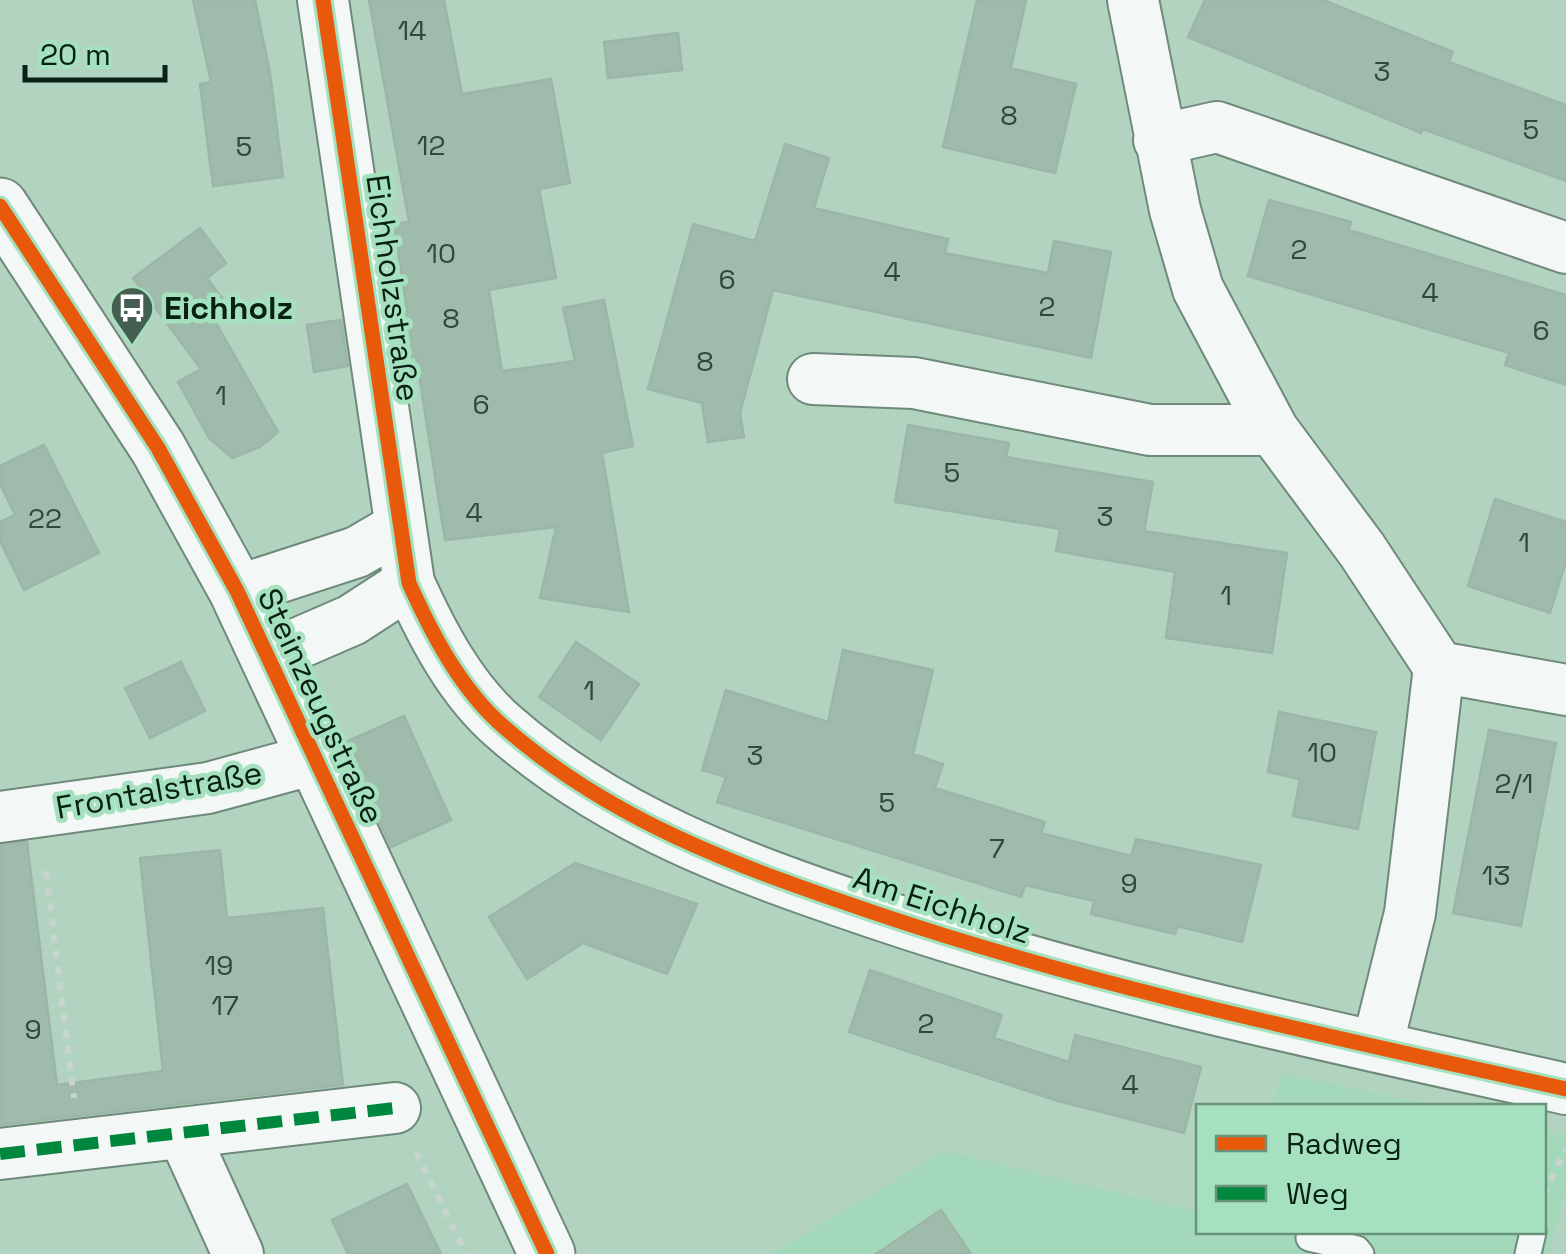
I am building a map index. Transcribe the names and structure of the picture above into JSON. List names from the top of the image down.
{
  "streets": {
    "street": [
      "Eichholzstraße",
      "Steinzeugstraße",
      "Frontalstraße",
      "Am Eichholz"
    ]
  },
  "crossings": [
    ["Eichholzstraße", "Am Eichholz"],
    ["Steinzeugstraße", "Frontalstraße"]
  ],
  "places": {
    "bus stop": ["Eichholz"]
  },
  "house_numbers": [
    "14",
    "3",
    "8",
    "5",
    "12",
    "5",
    "2",
    "10",
    "4",
    "6",
    "4",
    "2",
    "8",
    "6",
    "8",
    "1",
    "6",
    "5",
    "4",
    "3",
    "22",
    "1",
    "1",
    "1",
    "10",
    "3",
    "2/1",
    "5",
    "7",
    "13",
    "9",
    "19",
    "17",
    "2",
    "9",
    "4"
  ],
  "legend": ["Radweg", "Weg"],
  "scale_bar": "20 m"
}
